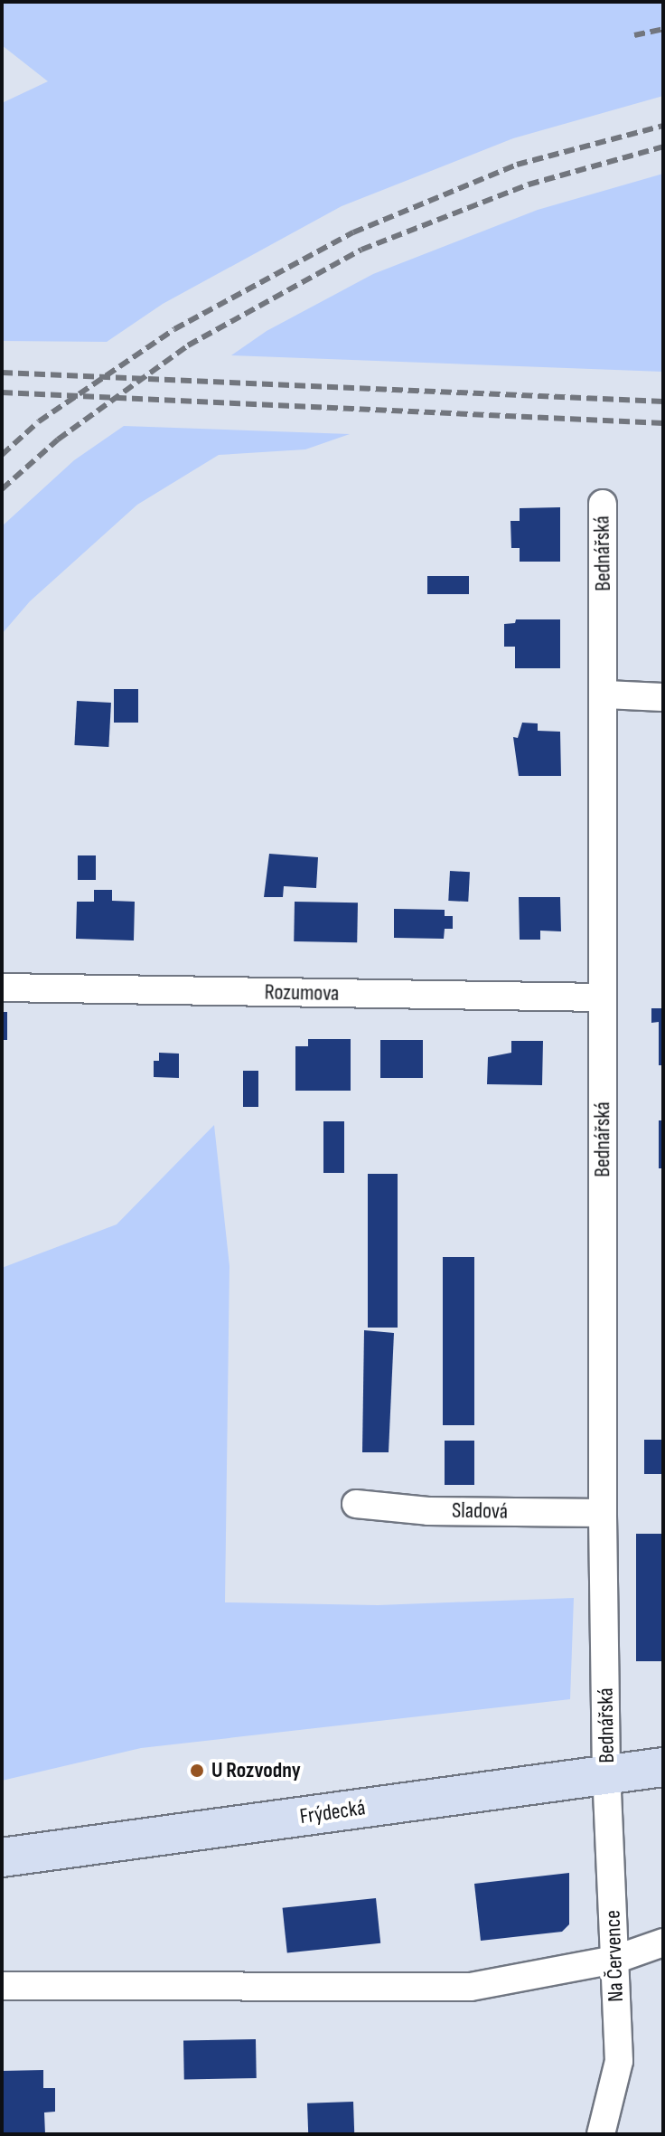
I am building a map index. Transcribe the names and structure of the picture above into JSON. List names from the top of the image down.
{
  "streets": {
    "main road": ["Frýdecká"],
    "street": [
      "Bednářská",
      "Rozumova",
      "Sladová",
      "Na Července"
    ]
  },
  "crossings": [
    ["Bednářská", "Rozumova"],
    ["Bednářská", "Sladová"],
    ["Bednářská", "Frýdecká"],
    ["Bednářská", "Na Července"],
    ["Frýdecká", "Na Července"]
  ],
  "places": ["U Rozvodny"]
}
